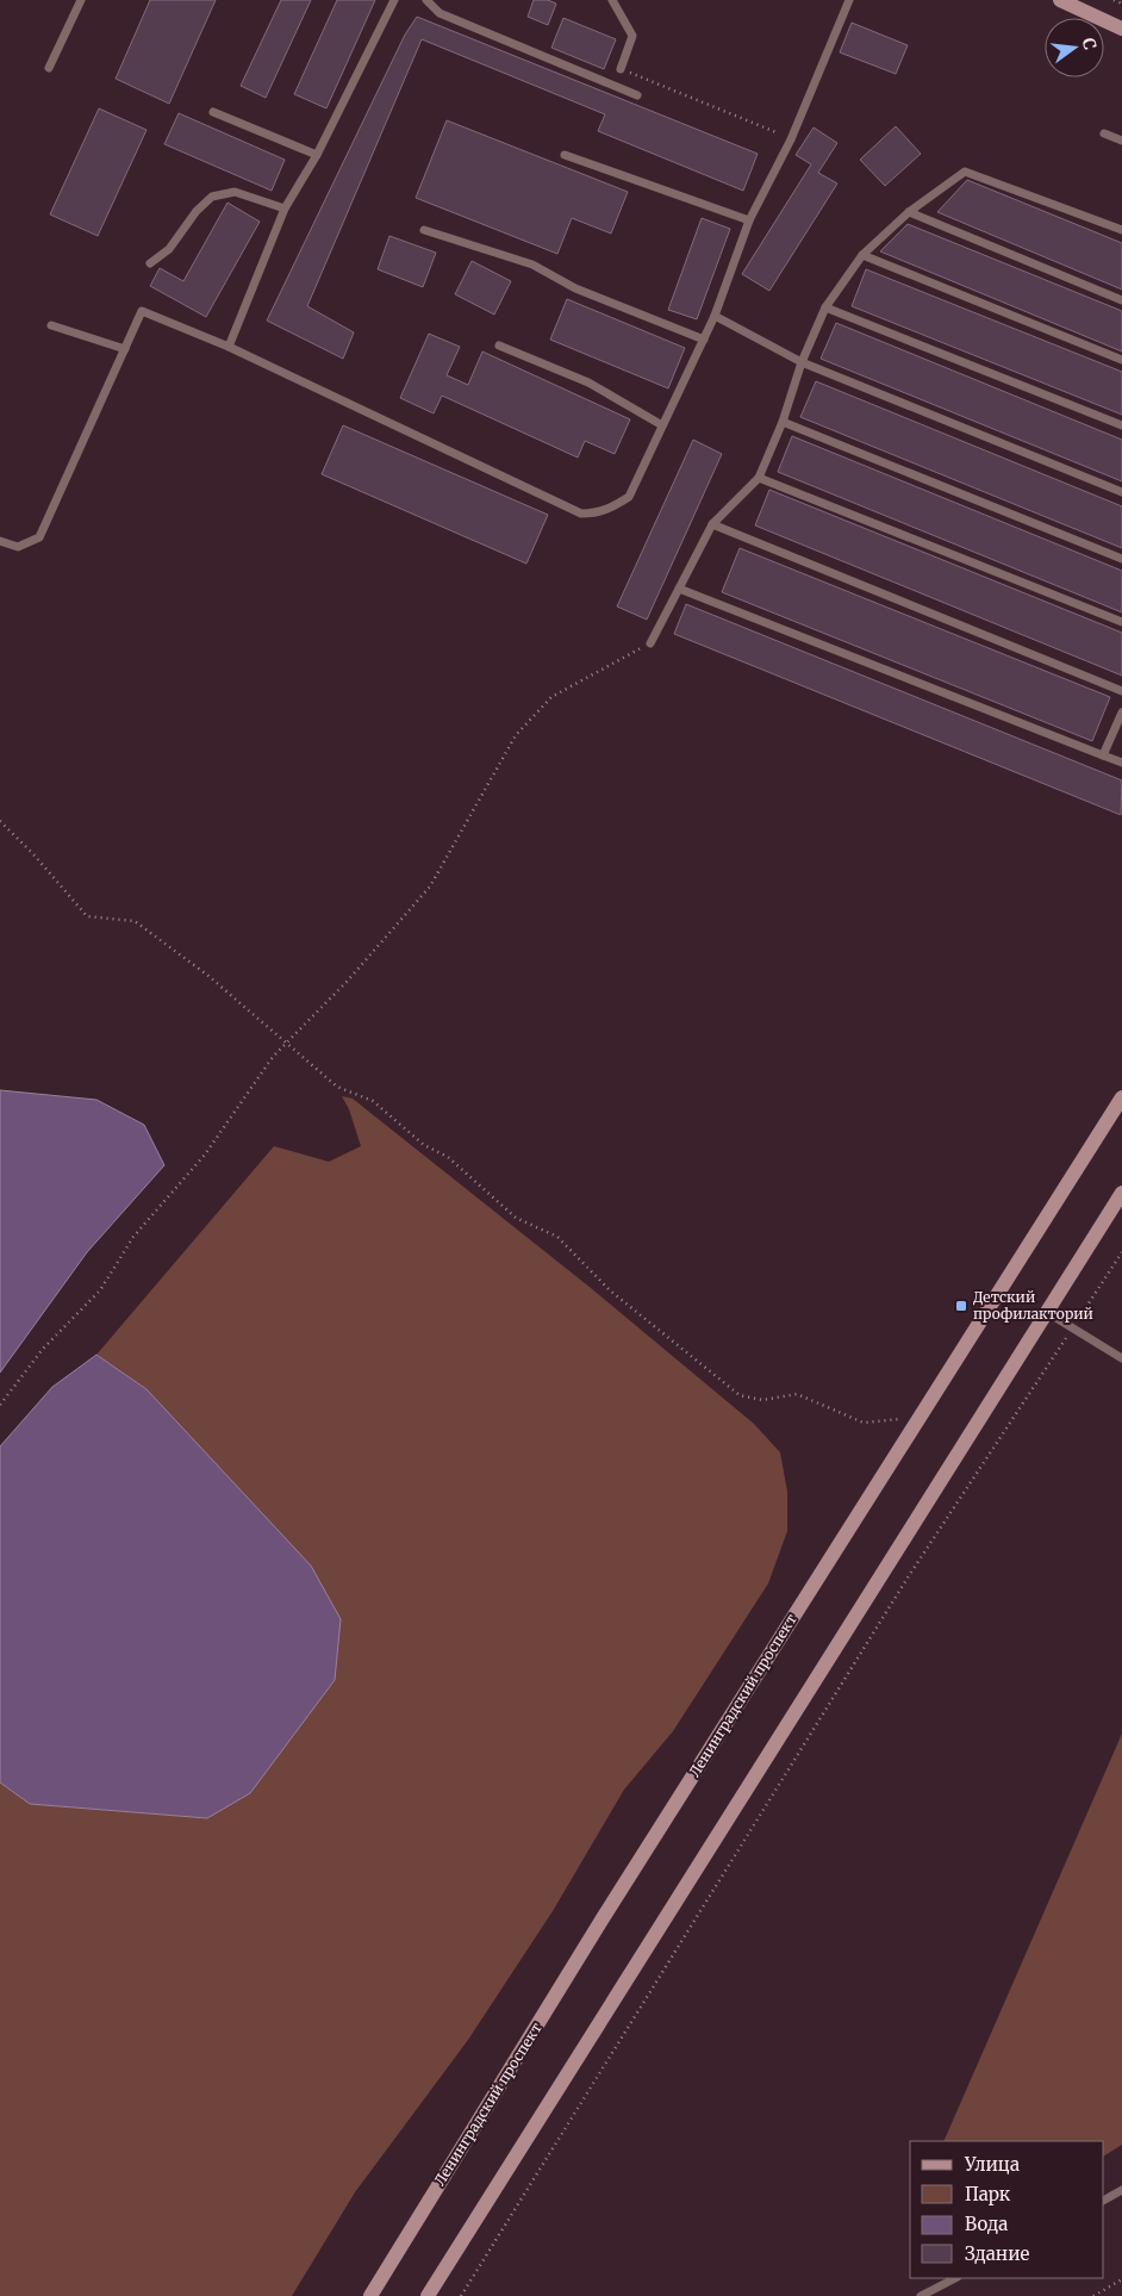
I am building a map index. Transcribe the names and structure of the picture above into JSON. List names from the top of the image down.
{
  "streets": {
    "main road": ["Ленинградский проспект"]
  },
  "places": {
    "transit": ["Детский профилакторий"]
  },
  "legend": [
    "Улица",
    "Парк",
    "Вода",
    "Здание"
  ],
  "north": "right"
}
